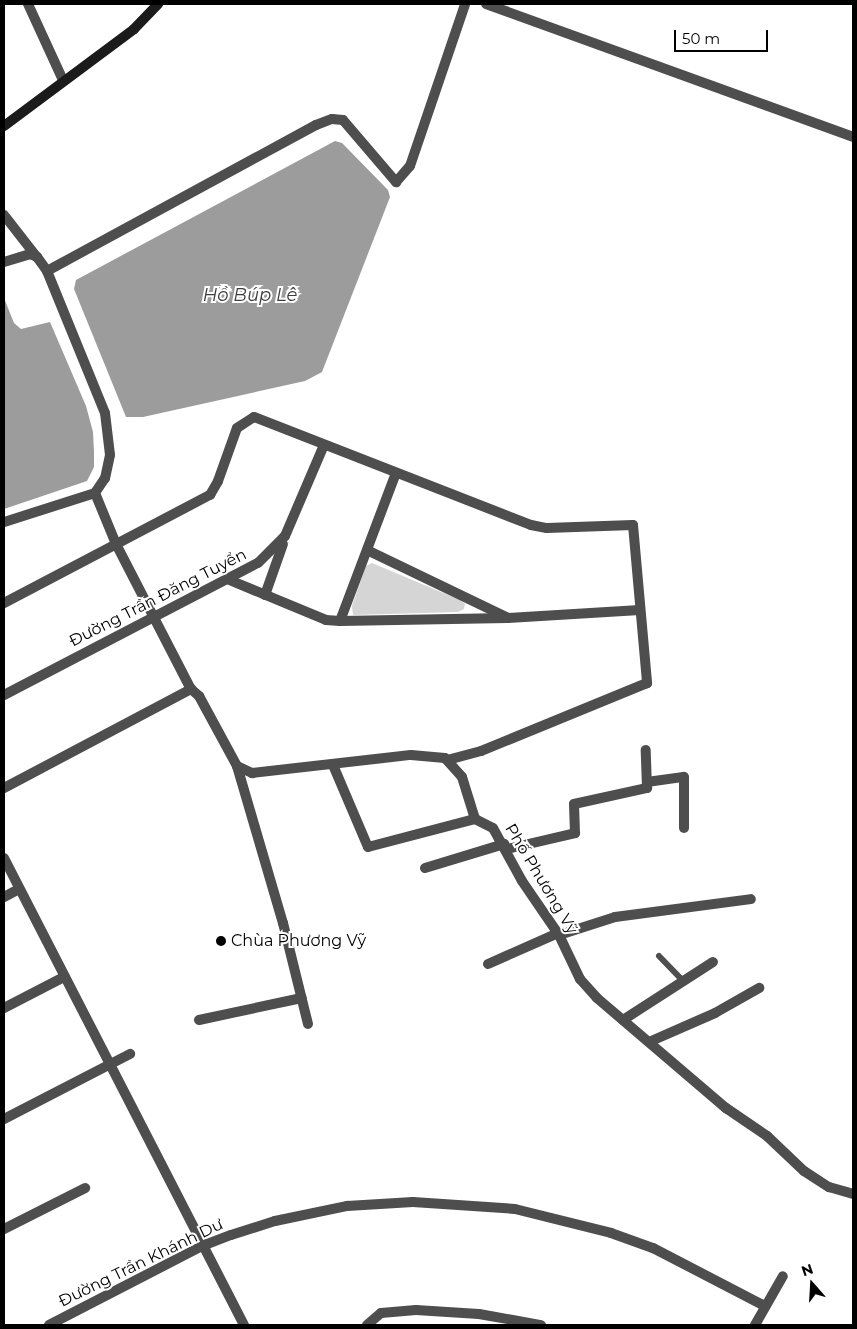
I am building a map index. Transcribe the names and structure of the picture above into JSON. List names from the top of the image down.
{
  "streets": {
    "street": ["Đường Trần Đăng Tuyển", "Phố Phương Vỹ", "Đường Trần Khánh Dư"]
  },
  "water": ["Hồ Búp Lê"],
  "places": ["Chùa Phương Vỹ"],
  "scale_bar": "50 m",
  "north": "top"
}
